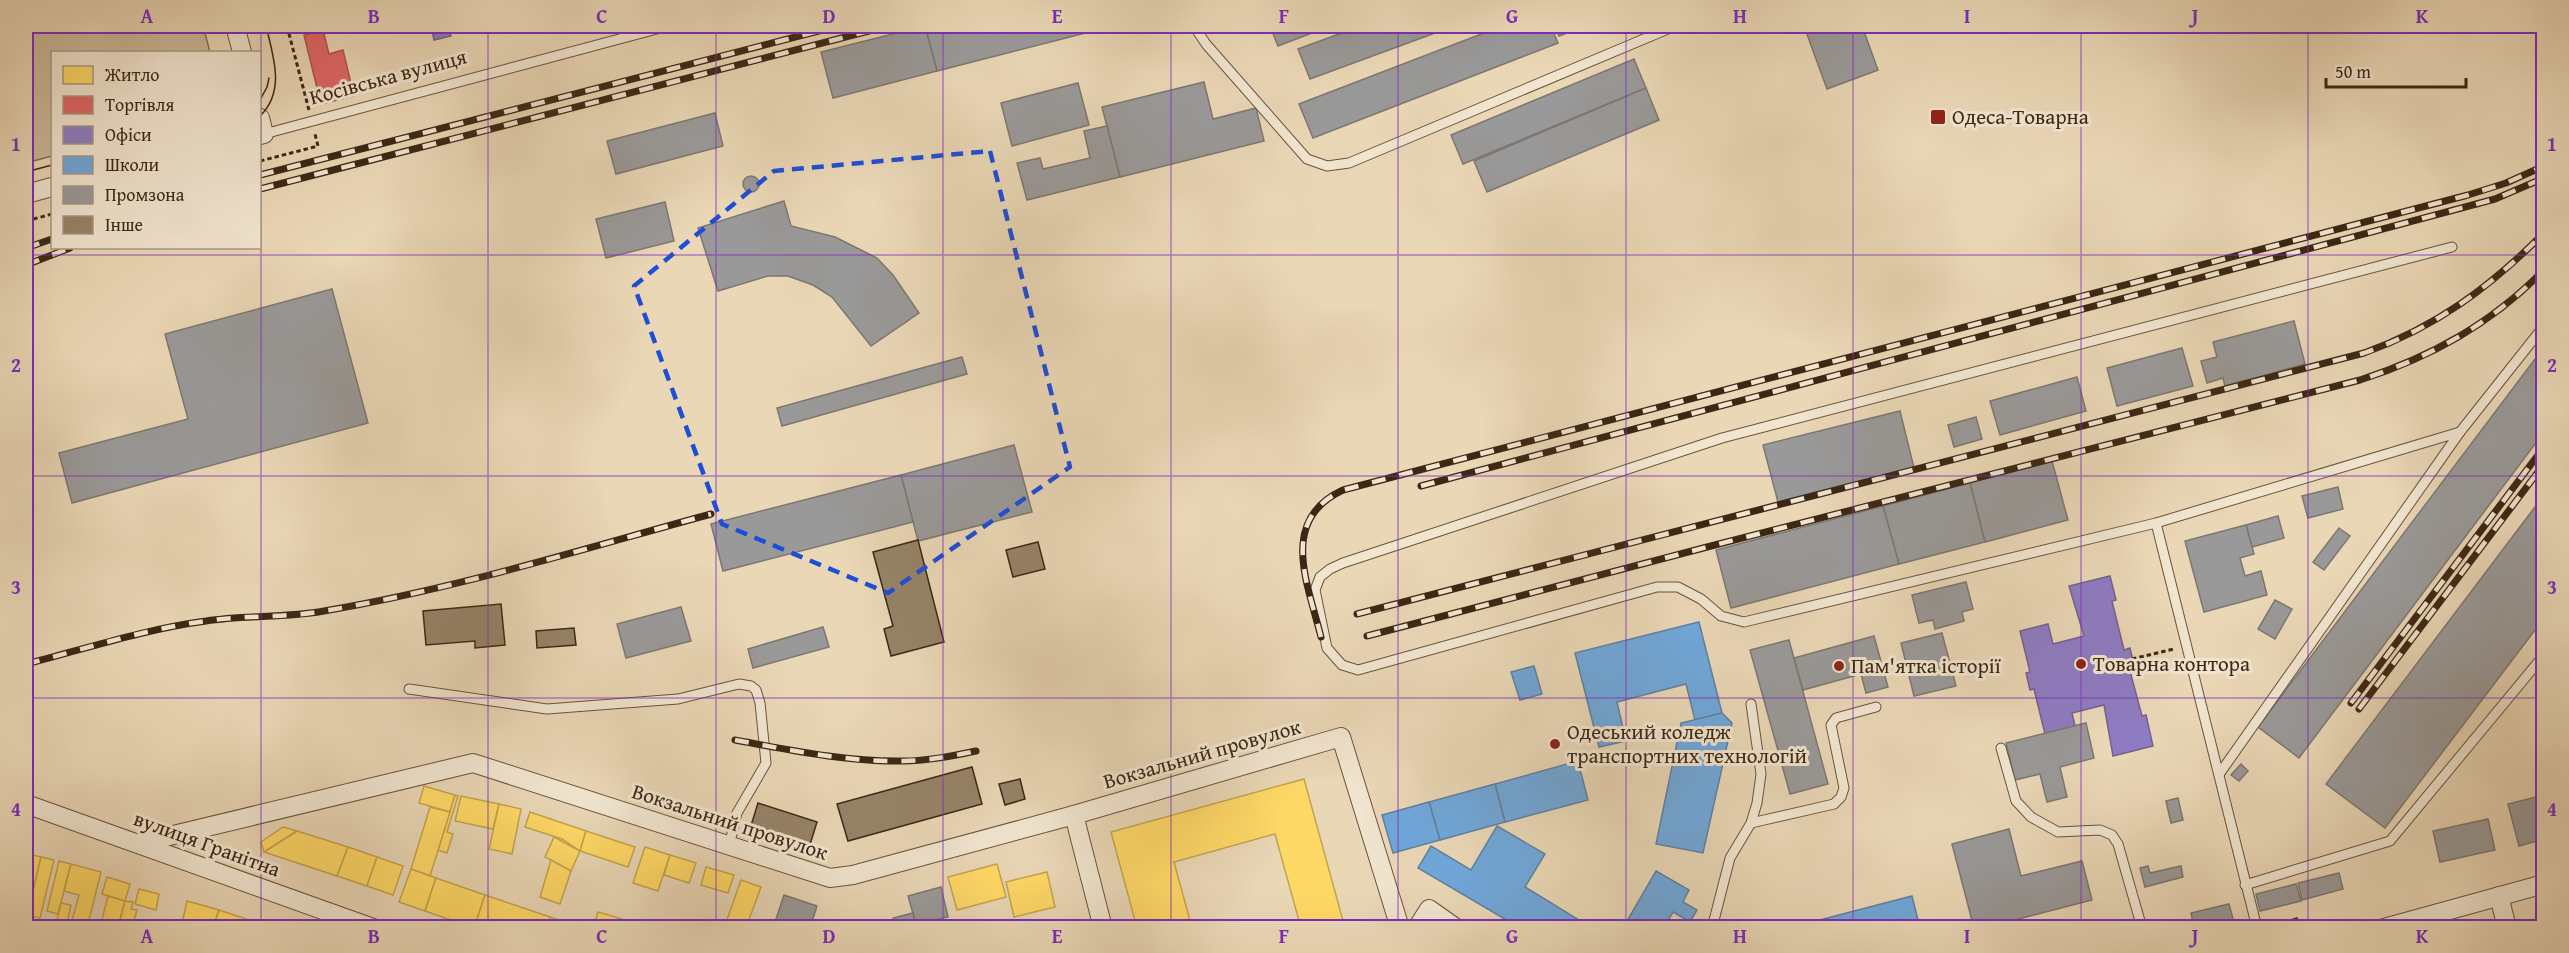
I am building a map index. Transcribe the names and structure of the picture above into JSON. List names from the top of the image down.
{
  "streets": {
    "street": ["Вокзальний провулок", "вулиця Гранітна"],
    "lane": ["Косівська вулиця"]
  },
  "crossings": [
    ["Вокзальний провулок", "вулиця Гранітна"]
  ],
  "places": {
    "transit": ["Одеса-Товарна"],
    "other": ["Товарна контора", "Пам'ятка історії", "Одеський коледж транспортних технологій"]
  },
  "legend": [
    "Житло",
    "Торгівля",
    "Офіси",
    "Школи",
    "Промзона",
    "Інше"
  ],
  "scale_bar": "50 m",
  "grid": {
    "columns": [
      "A",
      "B",
      "C",
      "D",
      "E",
      "F",
      "G",
      "H",
      "I",
      "J",
      "K"
    ],
    "rows": [
      "1",
      "2",
      "3",
      "4"
    ]
  }
}
